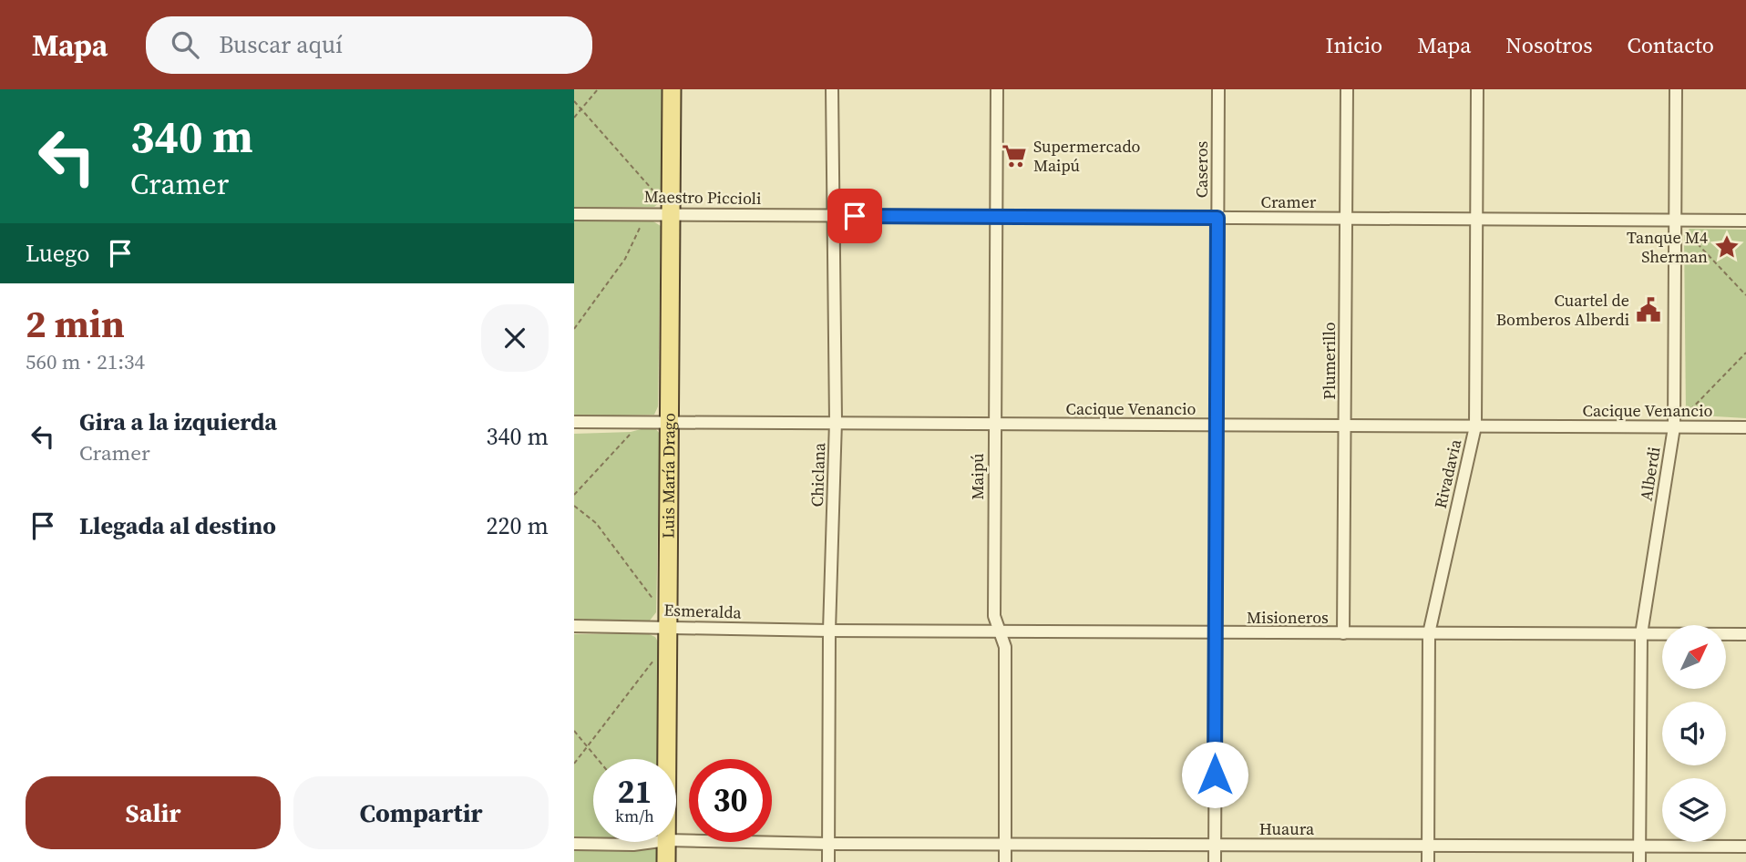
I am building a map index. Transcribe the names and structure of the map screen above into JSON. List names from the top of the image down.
{
  "streets": {
    "main road": ["Luis María Drago"],
    "street": [
      "Caseros",
      "Maestro Piccioli",
      "Cramer",
      "Plumerillo",
      "Cacique Venancio",
      "Rivadavia",
      "Alberdi",
      "Chiclana",
      "Maipú",
      "Esmeralda",
      "Misioneros",
      "Huaura"
    ]
  },
  "crossings": [
    ["Caseros", "Cramer"],
    ["Caseros", "Cacique Venancio"],
    ["Caseros", "Misioneros"],
    ["Caseros", "Huaura"],
    ["Maestro Piccioli", "Cramer"],
    ["Maestro Piccioli", "Chiclana"],
    ["Maestro Piccioli", "Luis María Drago"],
    ["Cramer", "Plumerillo"],
    ["Cramer", "Rivadavia"],
    ["Cramer", "Alberdi"],
    ["Cramer", "Chiclana"],
    ["Cramer", "Maipú"],
    ["Plumerillo", "Cacique Venancio"],
    ["Plumerillo", "Misioneros"],
    ["Cacique Venancio", "Rivadavia"],
    ["Cacique Venancio", "Alberdi"],
    ["Cacique Venancio", "Chiclana"],
    ["Cacique Venancio", "Luis María Drago"],
    ["Cacique Venancio", "Maipú"],
    ["Rivadavia", "Misioneros"],
    ["Rivadavia", "Huaura"],
    ["Alberdi", "Misioneros"],
    ["Alberdi", "Huaura"],
    ["Chiclana", "Esmeralda"],
    ["Chiclana", "Misioneros"],
    ["Chiclana", "Huaura"],
    ["Luis María Drago", "Esmeralda"],
    ["Maipú", "Misioneros"],
    ["Maipú", "Huaura"],
    ["Esmeralda", "Misioneros"]
  ],
  "places": {
    "supermarket": ["Supermercado Maipú"],
    "place": ["Tanque M4 Sherman"],
    "public building": ["Cuartel de Bomberos Alberdi"]
  },
  "north": "top right",
  "page": {
    "header": "Mapa",
    "search": "Buscar aquí",
    "nav": [
      "Inicio",
      "Mapa",
      "Nosotros",
      "Contacto"
    ],
    "turn": ["340 m", "Cramer"],
    "then": "Luego",
    "heading": ["2 min", "560 m · 21:34"],
    "list": [
      {
        "name": "Gira a la izquierda",
        "note": "Cramer",
        "value": "340 m"
      },
      {
        "name": "Llegada al destino",
        "value": "220 m"
      }
    ],
    "speed": "21 km/h",
    "limit": "30",
    "buttons": ["Salir", "Compartir"]
  }
}
